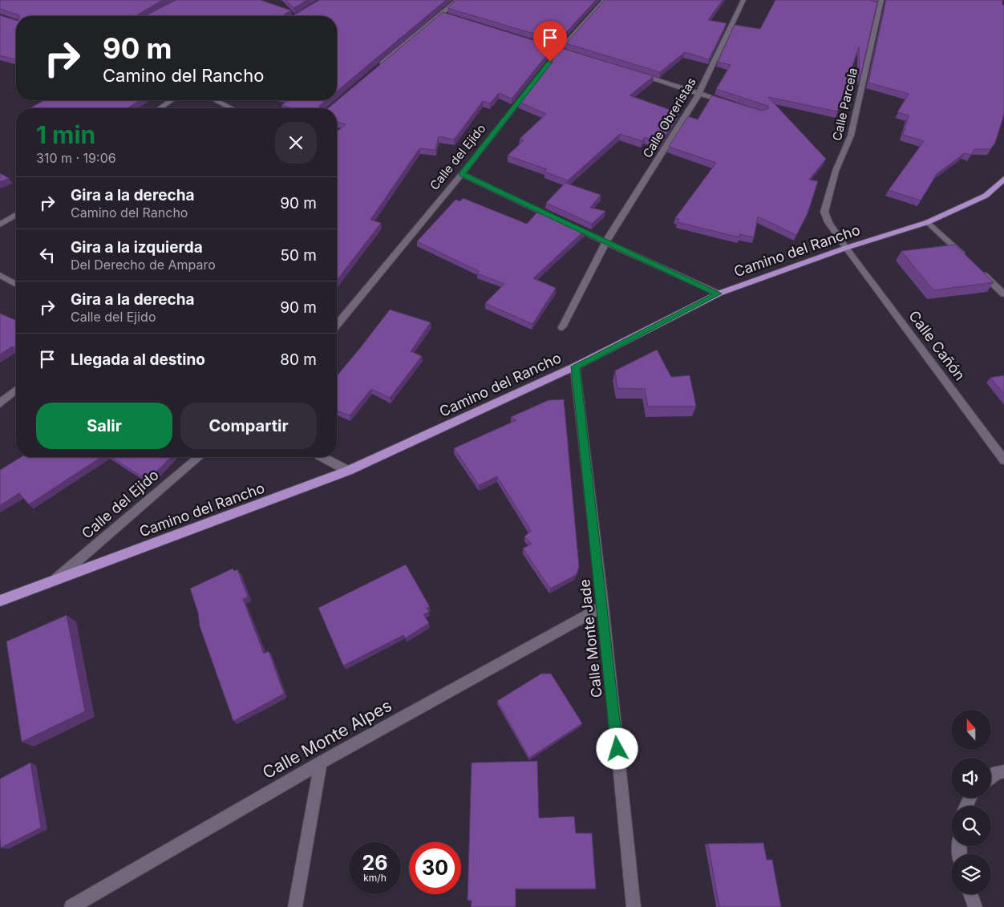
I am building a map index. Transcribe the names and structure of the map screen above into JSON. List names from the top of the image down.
{
  "streets": {
    "main road": ["Camino del Rancho"],
    "street": [
      "Calle Parcela",
      "Calle Obreristas",
      "Calle del Ejido",
      "Calle Cañón",
      "Calle Monte Jade",
      "Calle Monte Alpes"
    ]
  },
  "crossings": [
    ["Calle Parcela", "Camino del Rancho"],
    ["Calle Parcela", "Calle Cañón"],
    ["Calle del Ejido", "Camino del Rancho"],
    ["Camino del Rancho", "Calle Cañón"],
    ["Camino del Rancho", "Calle Monte Jade"],
    ["Calle Monte Jade", "Calle Monte Alpes"]
  ],
  "north": "top",
  "page": {
    "turn": ["90 m", "Camino del Rancho"],
    "heading": ["1 min", "310 m · 19:06"],
    "list": [
      {
        "name": "Gira a la derecha",
        "note": "Camino del Rancho",
        "value": "90 m"
      },
      {
        "name": "Gira a la izquierda",
        "note": "Del Derecho de Amparo",
        "value": "50 m"
      },
      {
        "name": "Gira a la derecha",
        "note": "Calle del Ejido",
        "value": "90 m"
      },
      {
        "name": "Llegada al destino",
        "value": "80 m"
      }
    ],
    "buttons": ["Salir", "Compartir"],
    "speed": "26 km/h",
    "limit": "30"
  }
}
